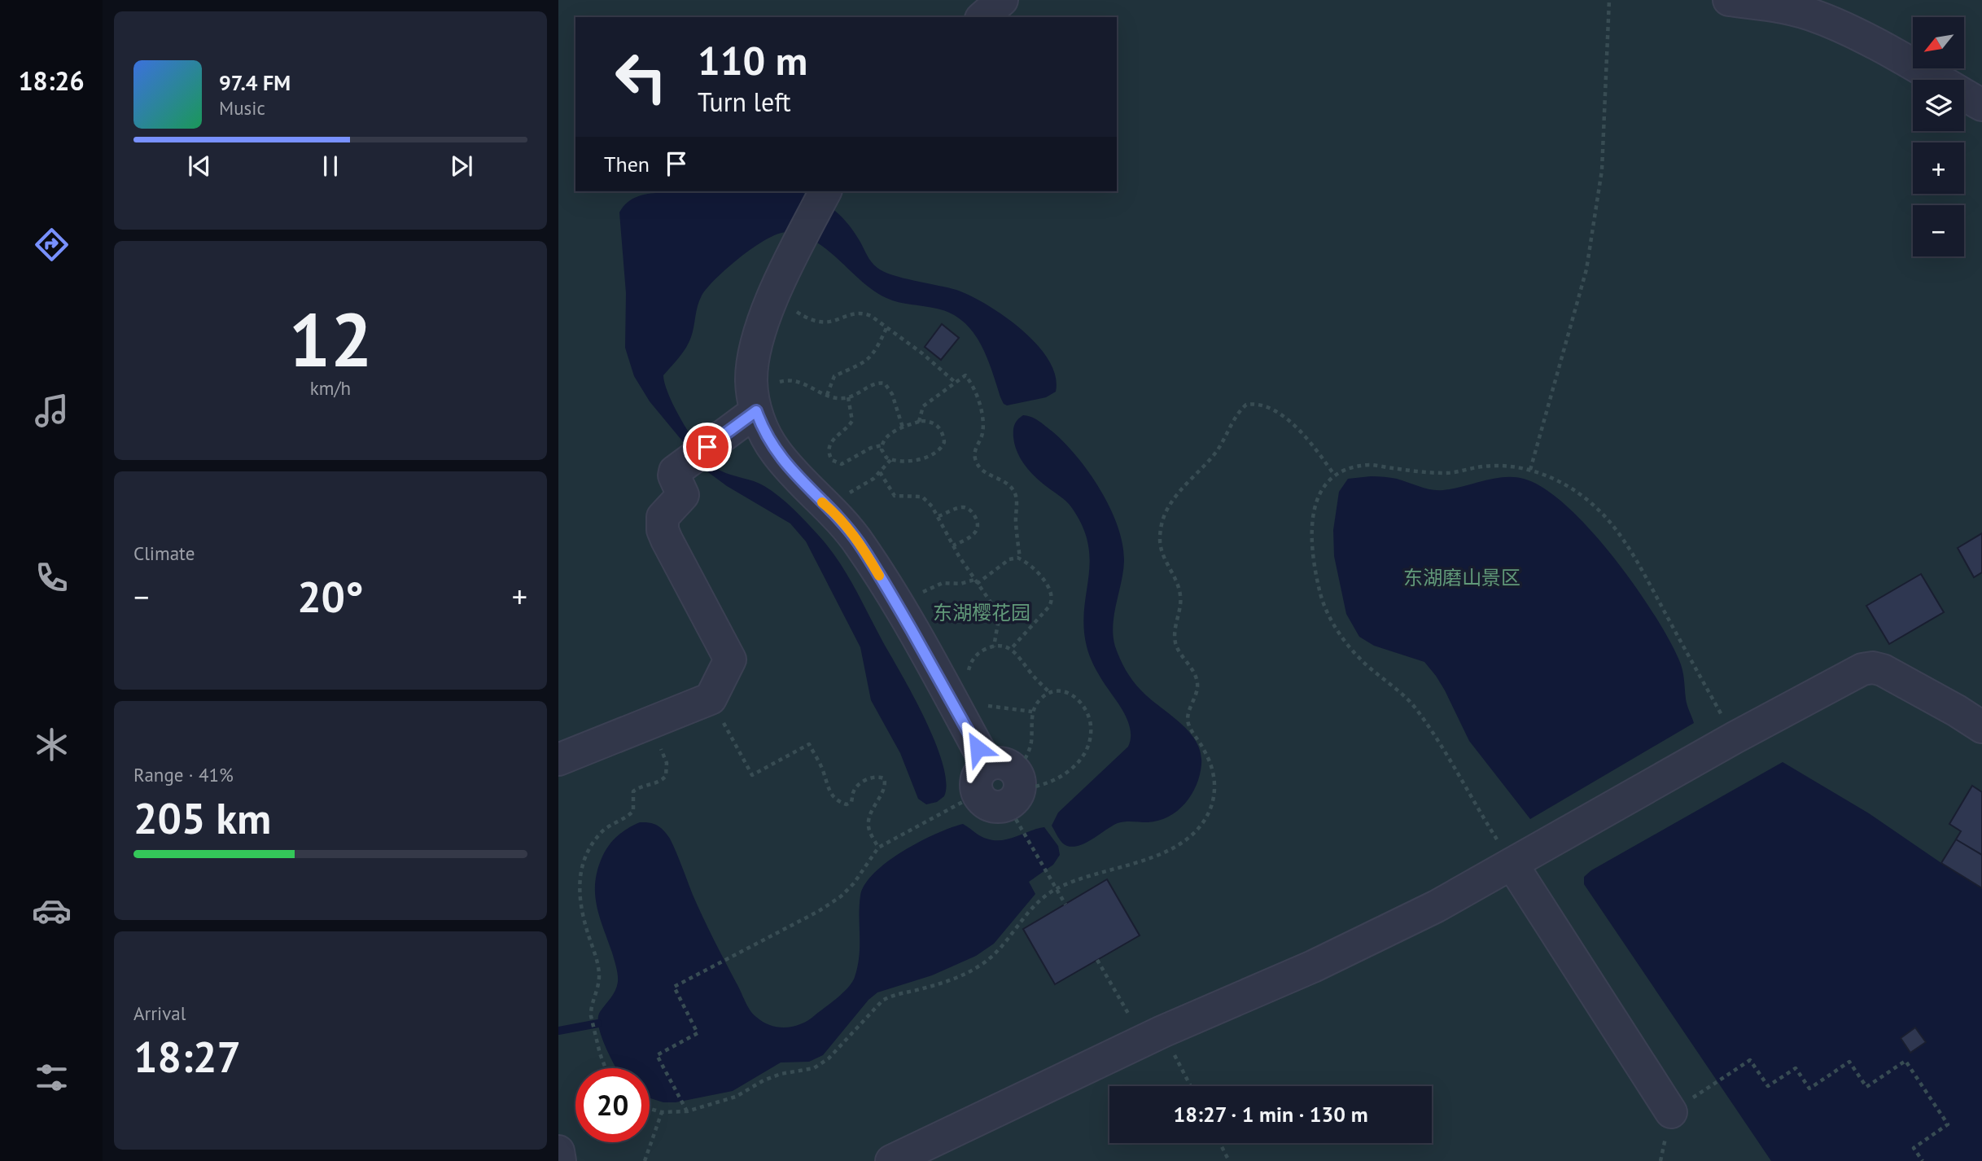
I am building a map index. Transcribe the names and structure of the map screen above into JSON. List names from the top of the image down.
{
  "parks": ["东湖磨山景区", "东湖樱花园"],
  "north": "bottom left",
  "page": {
    "tabs": "18:26",
    "map_buttons": ["+", "−"],
    "turn": ["110 m", "Turn left"],
    "song": ["97.4 FM", "Music"],
    "then": "Then",
    "tile": [
      ["12", "km/h"],
      "Climate",
      ["Range · 41%", "205 km"],
      ["Arrival", "18:27"]
    ],
    "heat": ["−", "20°", "+"],
    "limit": "20",
    "trip": "18:27 · 1 min · 130 m"
  }
}
